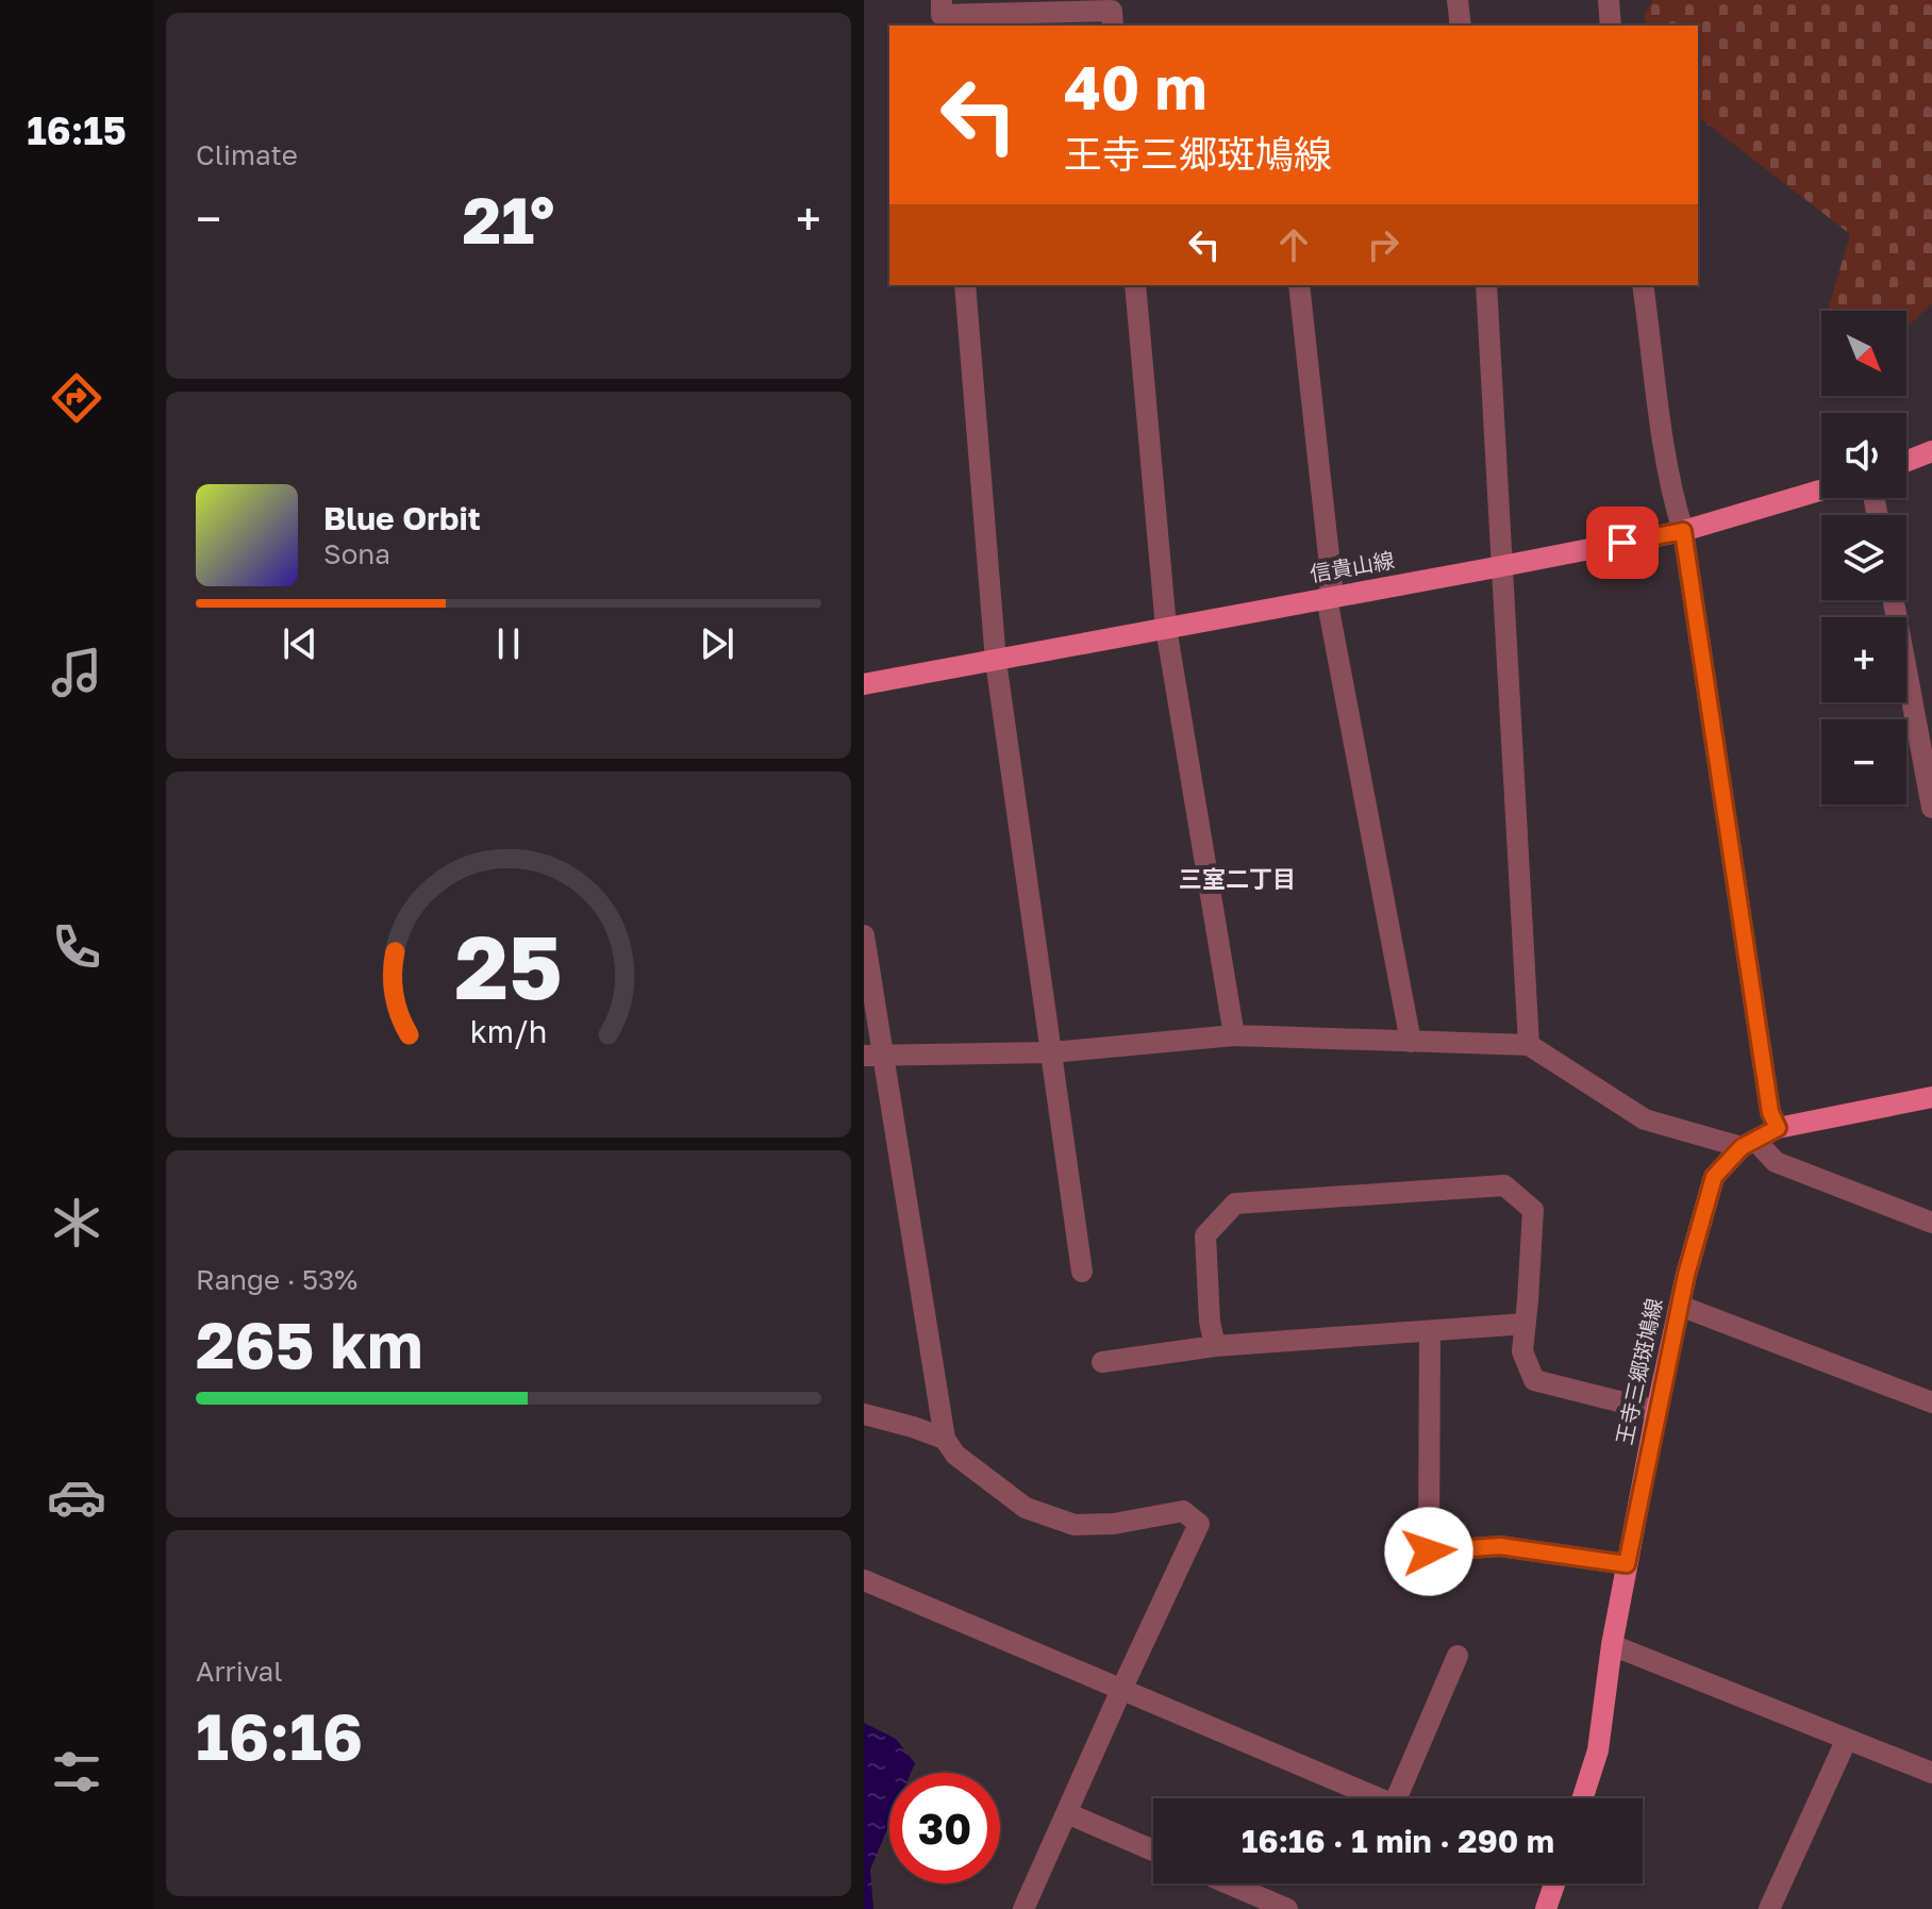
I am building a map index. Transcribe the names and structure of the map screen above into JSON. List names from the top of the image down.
{
  "streets": {
    "main road": ["信貴山線", "王寺三郷斑鳩線"]
  },
  "districts": ["三室二丁目"],
  "north": "bottom right",
  "page": {
    "tabs": "16:15",
    "tile": [
      "Climate",
      ["Range · 53%", "265 km"],
      ["Arrival", "16:16"]
    ],
    "turn": ["40 m", "王寺三郷斑鳩線"],
    "heat": ["−", "21°", "+"],
    "map_buttons": ["+", "−"],
    "song": ["Blue Orbit", "Sona"],
    "limit": "30",
    "trip": "16:16 · 1 min · 290 m",
    "gauge": ["25", "km/h"]
  }
}
